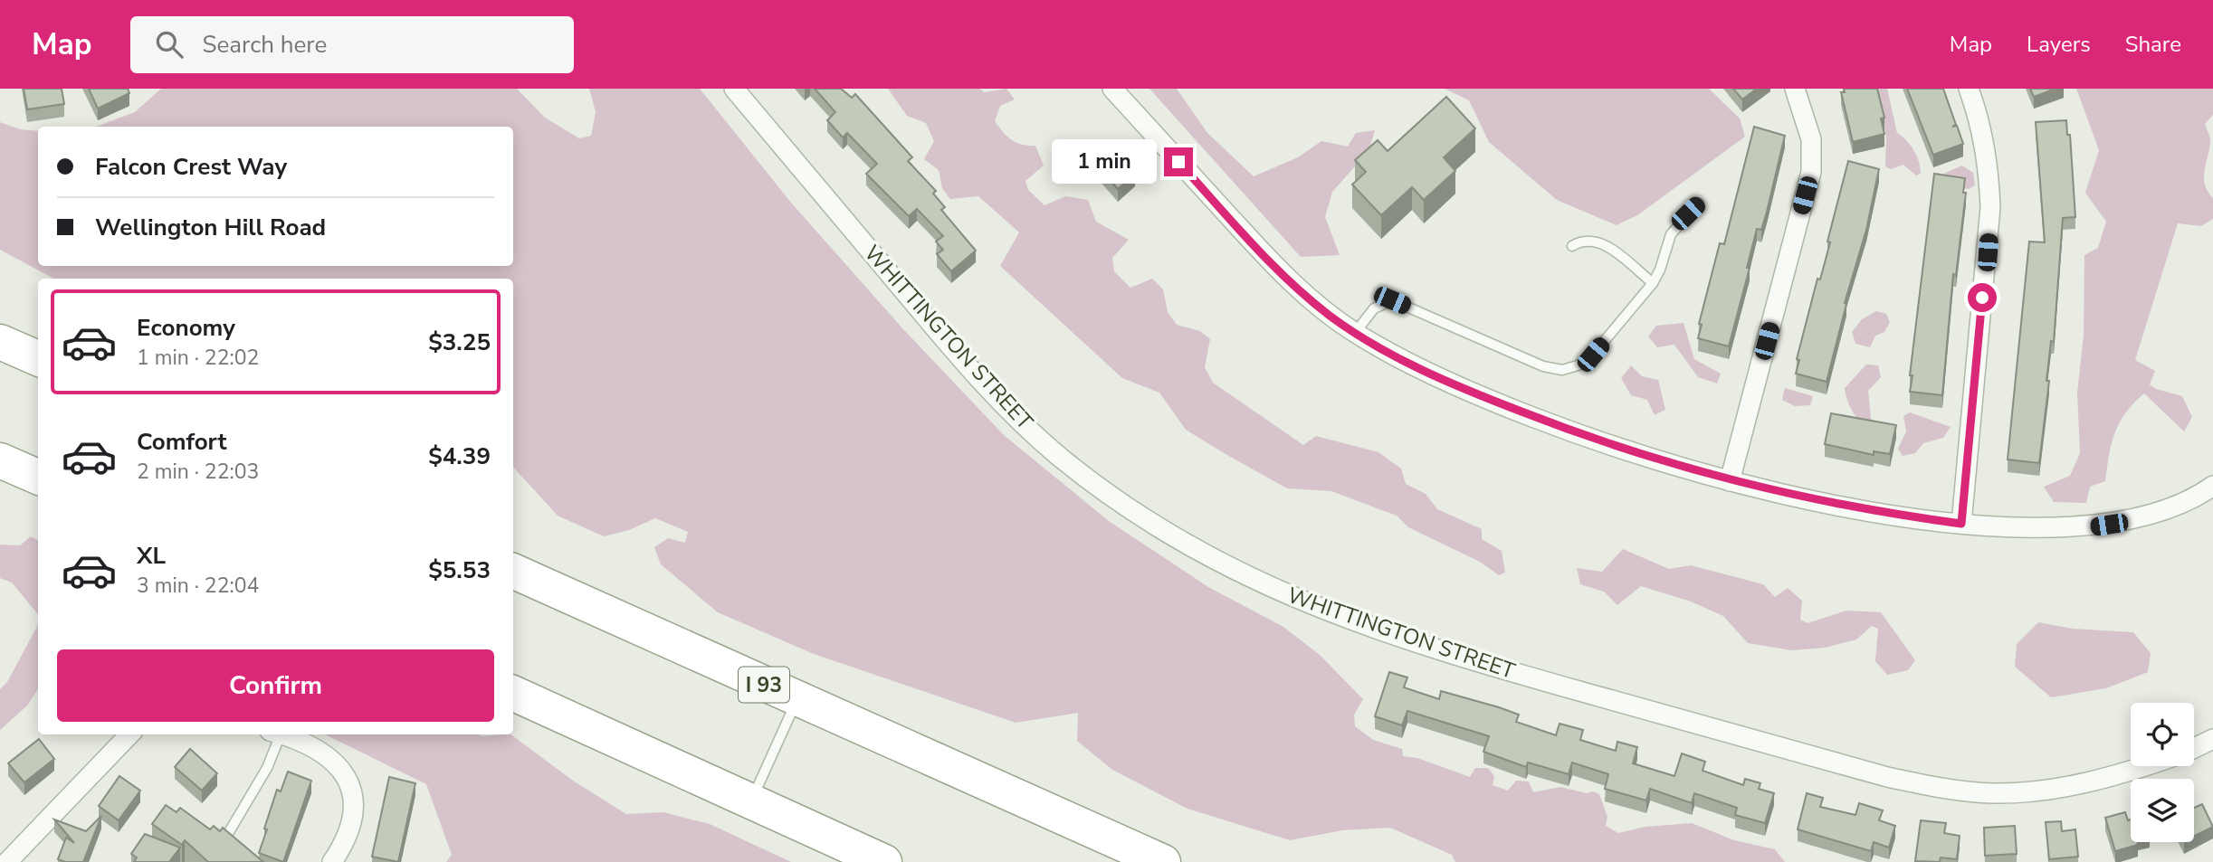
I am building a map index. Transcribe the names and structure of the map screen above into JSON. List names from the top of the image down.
{
  "streets": {
    "highway": ["I 93"],
    "street": ["WHITTINGTON STREET"]
  },
  "page": {
    "header": "Map",
    "search": "Search here",
    "nav": ["Map", "Layers", "Share"],
    "banner": ["Falcon Crest Way", "Wellington Hill Road"],
    "bubble": "1 min",
    "list": [
      {
        "name": "Economy",
        "note": "1 min · 22:02",
        "value": "$3.25"
      },
      {
        "name": "Comfort",
        "note": "2 min · 22:03",
        "value": "$4.39"
      },
      {
        "name": "XL",
        "note": "3 min · 22:04",
        "value": "$5.53"
      }
    ],
    "buttons": "Confirm"
  }
}
